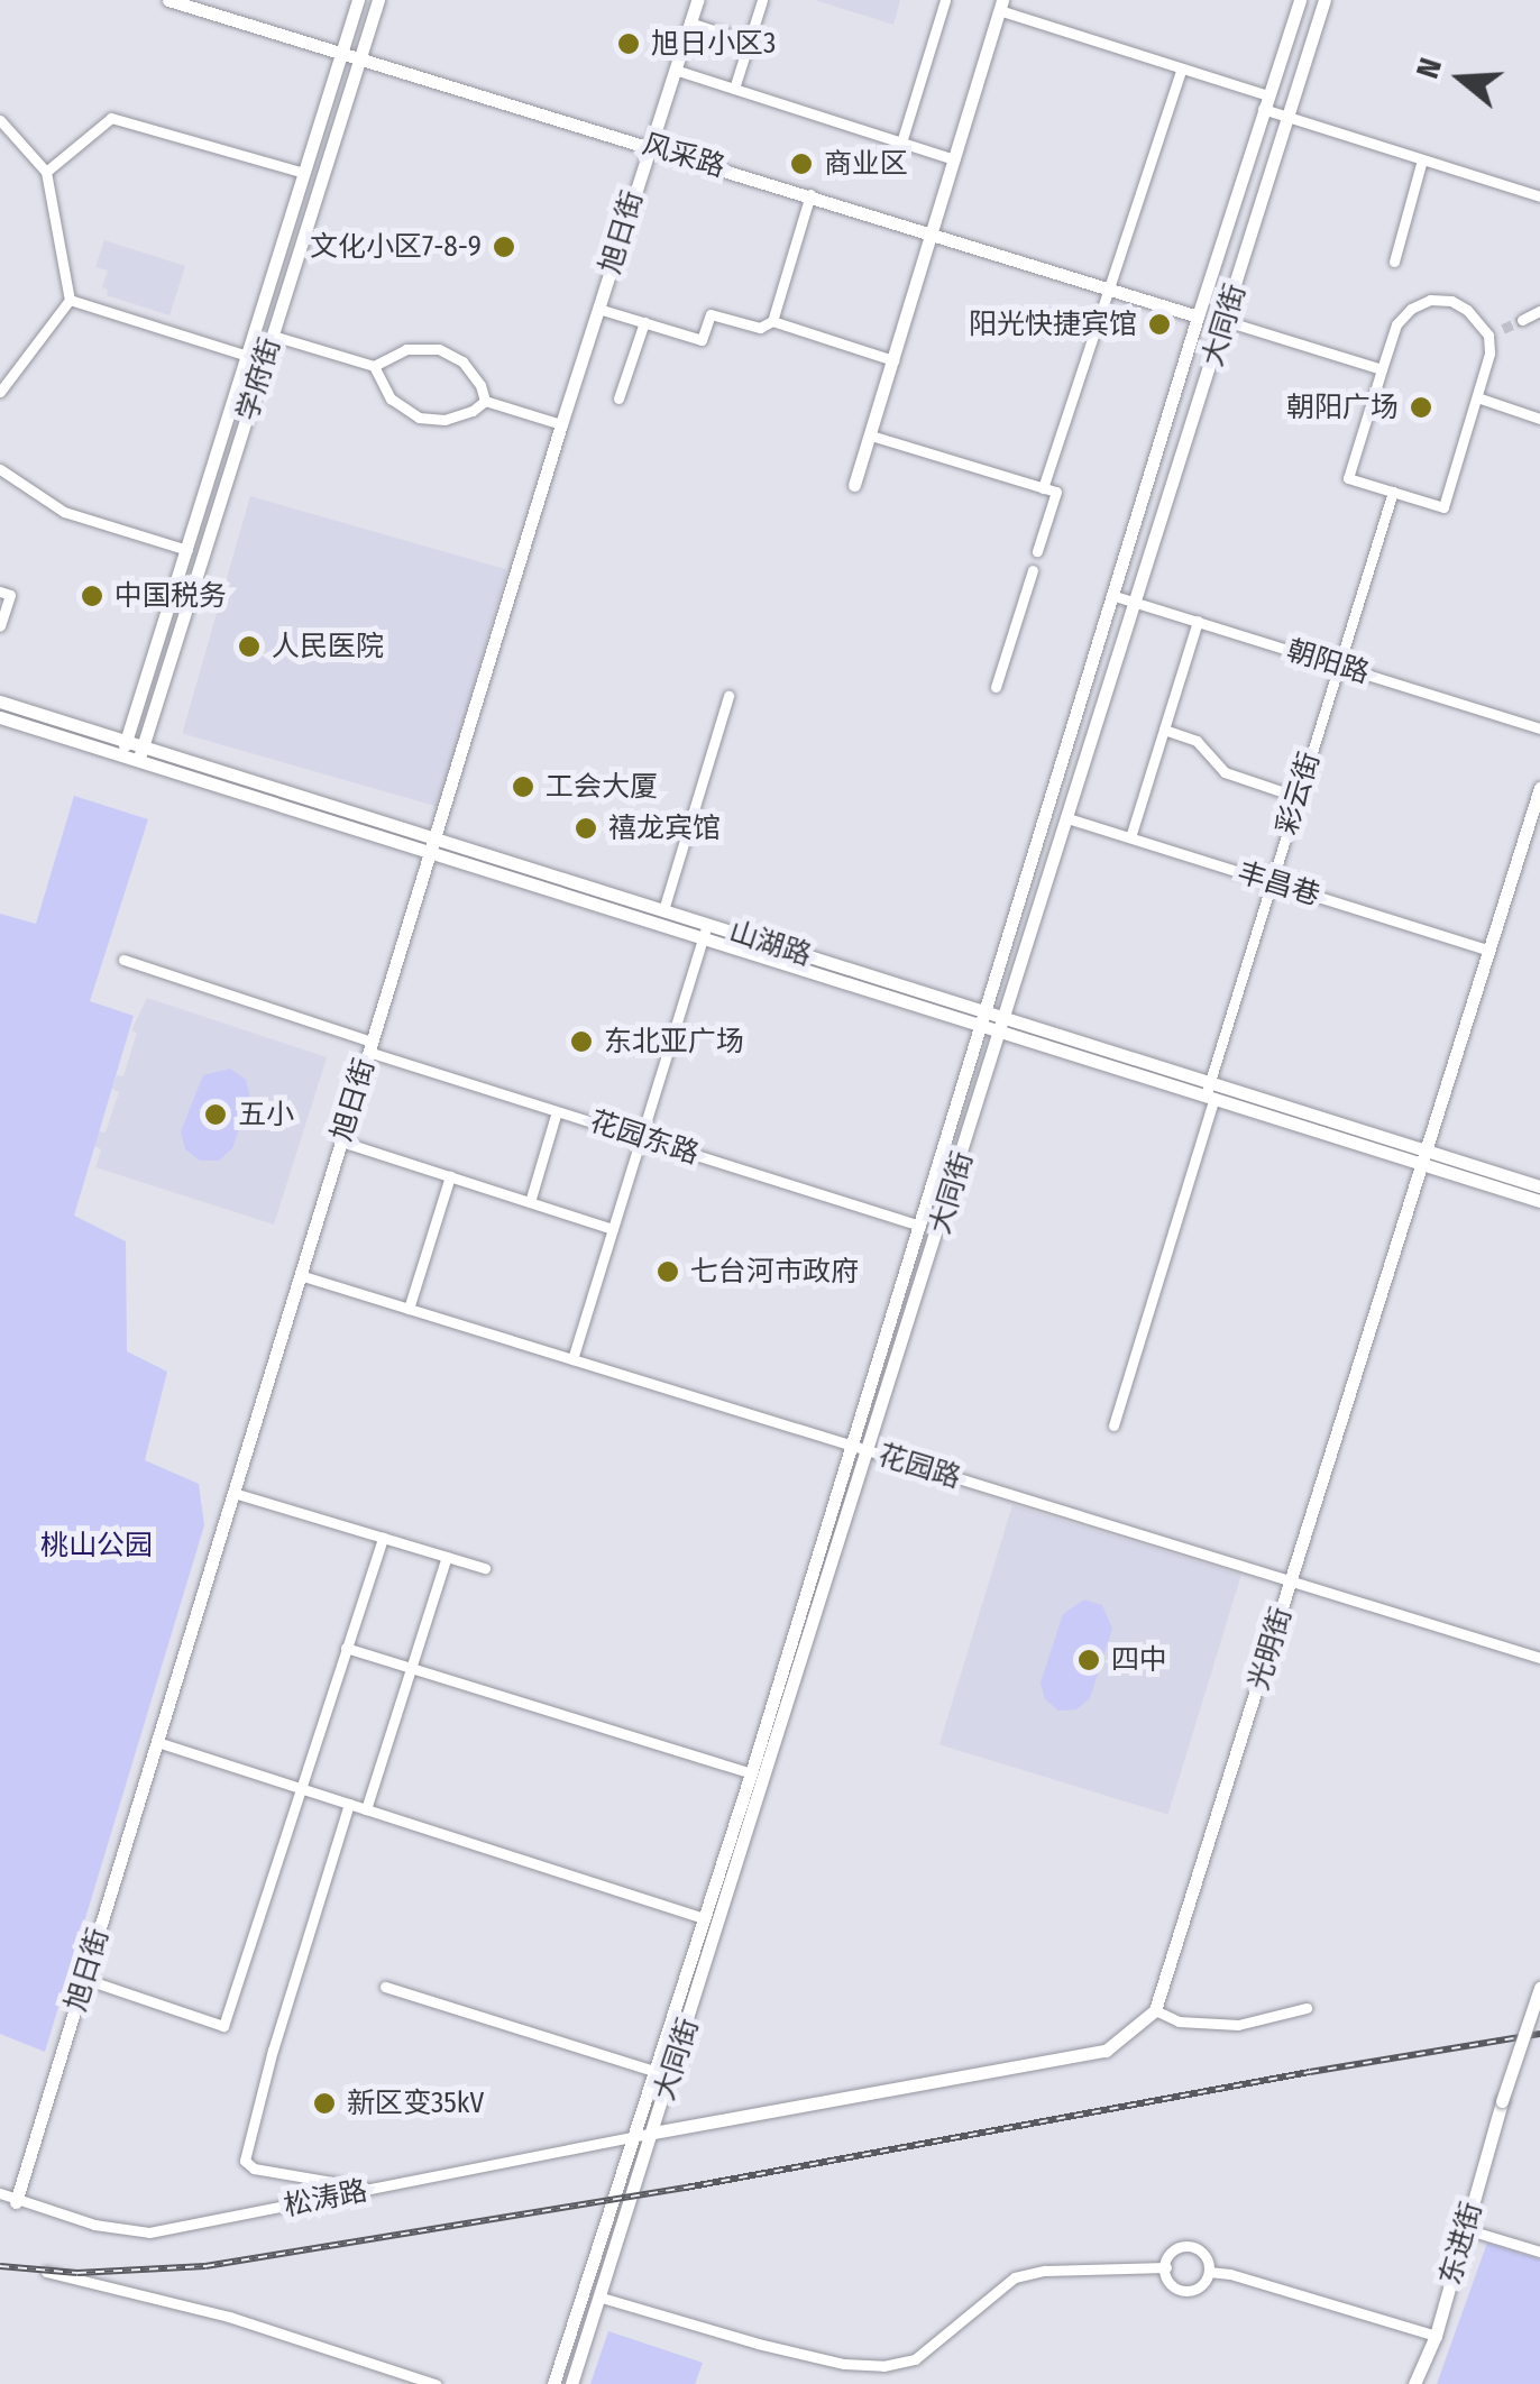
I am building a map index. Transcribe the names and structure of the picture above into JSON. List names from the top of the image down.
{
  "streets": {
    "main road": [
      "风采路",
      "旭日街",
      "大同街",
      "学府街",
      "山湖路",
      "光明街",
      "东进街"
    ],
    "street": [
      "朝阳路",
      "彩云街",
      "丰昌巷",
      "花园东路",
      "花园路",
      "松涛路"
    ]
  },
  "crossings": [
    ["风采路", "旭日街"],
    ["风采路", "大同街"],
    ["风采路", "学府街"],
    ["旭日街", "山湖路"],
    ["旭日街", "花园东路"],
    ["旭日街", "花园路"],
    ["旭日街", "松涛路"],
    ["大同街", "朝阳路"],
    ["大同街", "丰昌巷"],
    ["大同街", "山湖路"],
    ["大同街", "花园东路"],
    ["大同街", "花园路"],
    ["大同街", "松涛路"],
    ["学府街", "山湖路"],
    ["朝阳路", "彩云街"],
    ["彩云街", "丰昌巷"],
    ["彩云街", "山湖路"],
    ["丰昌巷", "光明街"],
    ["山湖路", "光明街"],
    ["花园路", "光明街"]
  ],
  "parks": ["桃山公园"],
  "places": [
    "旭日小区3",
    "商业区",
    "文化小区7-8-9",
    "阳光快捷宾馆",
    "朝阳广场",
    "中国税务",
    "人民医院",
    "工会大厦",
    "禧龙宾馆",
    "东北亚广场",
    "五小",
    "七台河市政府",
    "四中",
    "新区变35kV"
  ],
  "north": "left"
}
